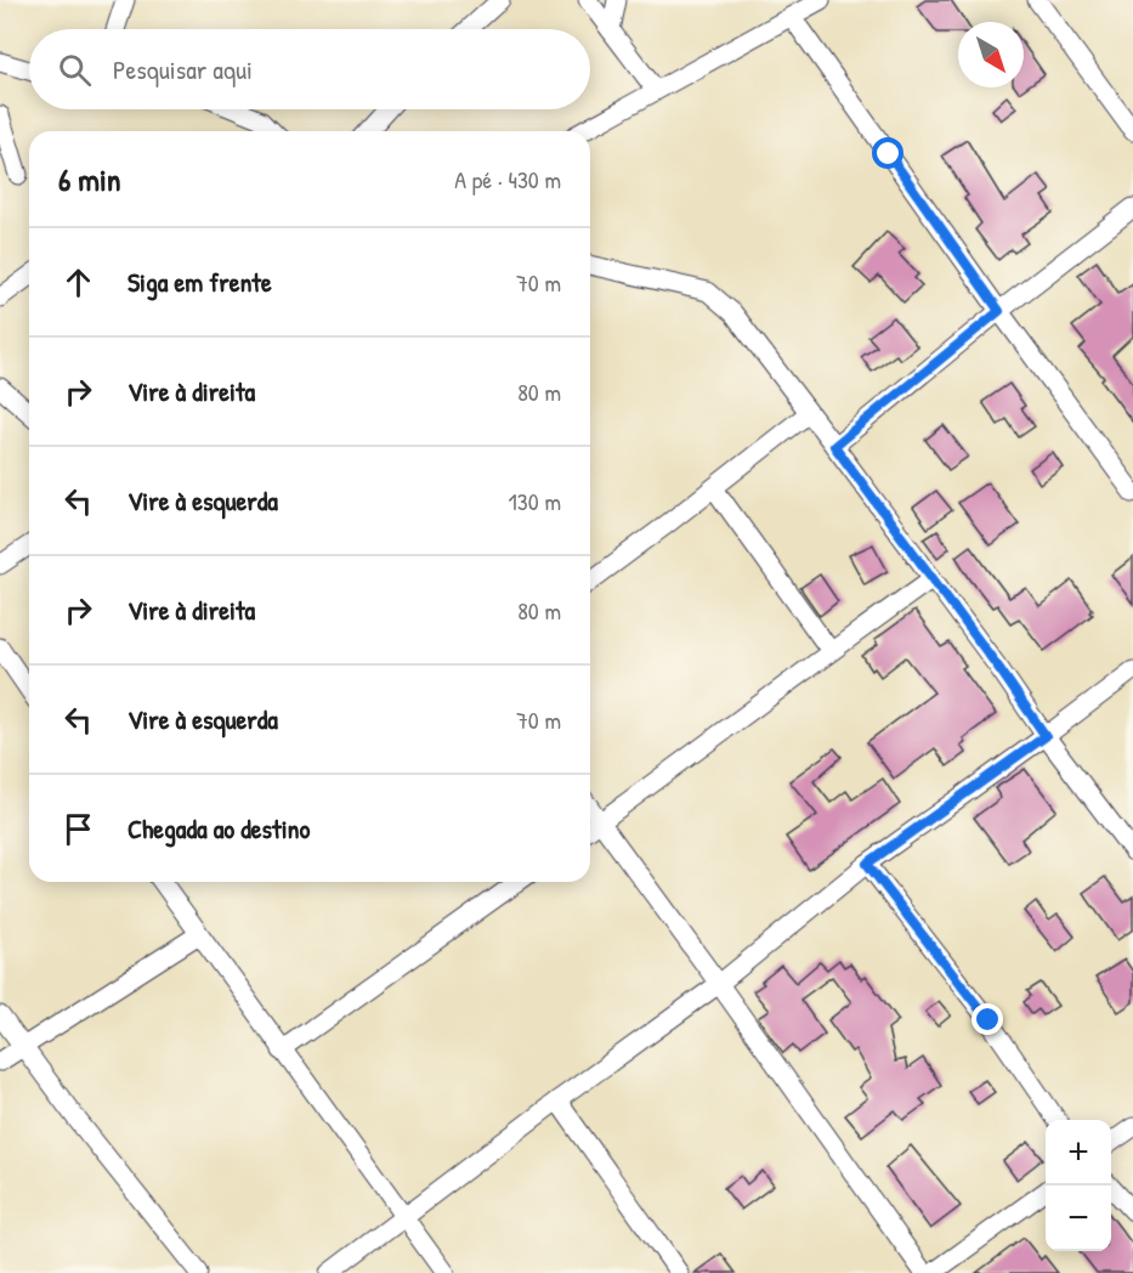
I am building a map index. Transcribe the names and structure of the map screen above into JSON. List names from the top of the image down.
{
  "north": "bottom right",
  "page": {
    "search": "Pesquisar aqui",
    "heading": ["6 min", "A pé · 430 m"],
    "list": [
      ["Siga em frente", "70 m"],
      ["Vire à direita", "80 m"],
      ["Vire à esquerda", "130 m"],
      ["Vire à direita", "80 m"],
      ["Vire à esquerda", "70 m"],
      "Chegada ao destino"
    ],
    "map_buttons": ["+", "−"]
  }
}
